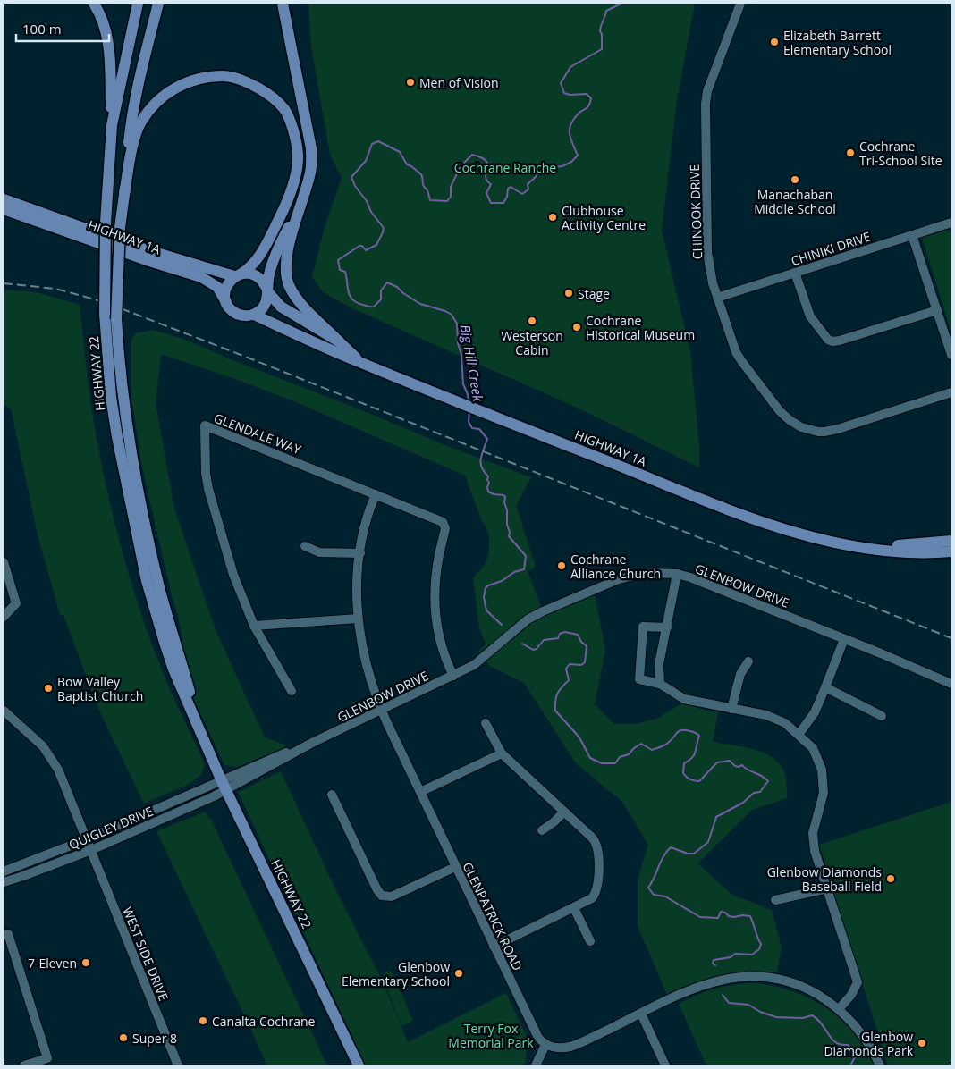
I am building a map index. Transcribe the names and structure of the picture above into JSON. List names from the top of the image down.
{
  "streets": {
    "main road": ["HIGHWAY 1A", "HIGHWAY 22"],
    "street": [
      "CHINOOK DRIVE",
      "CHINIKI DRIVE",
      "GLENDALE WAY",
      "GLENBOW DRIVE",
      "QUIGLEY DRIVE",
      "GLENPATRICK ROAD",
      "WEST SIDE DRIVE"
    ]
  },
  "crossings": [
    ["CHINOOK DRIVE", "CHINIKI DRIVE"],
    ["HIGHWAY 22", "GLENBOW DRIVE"],
    ["HIGHWAY 22", "QUIGLEY DRIVE"],
    ["GLENDALE WAY", "GLENBOW DRIVE"],
    ["GLENDALE WAY", "GLENPATRICK ROAD"],
    ["GLENBOW DRIVE", "QUIGLEY DRIVE"],
    ["GLENBOW DRIVE", "GLENPATRICK ROAD"],
    ["QUIGLEY DRIVE", "WEST SIDE DRIVE"]
  ],
  "water": ["Big Hill Creek"],
  "parks": ["Cochrane Ranche", "Terry Fox Memorial Park"],
  "places": [
    "Elizabeth Barrett Elementary School",
    "Men of Vision",
    "Cochrane Tri-School Site",
    "Manachaban Middle School",
    "Clubhouse Activity Centre",
    "Stage",
    "Westerson Cabin",
    "Cochrane Historical Museum",
    "Cochrane Alliance Church",
    "Bow Valley Baptist Church",
    "Glenbow Diamonds Baseball Field",
    "7-Eleven",
    "Glenbow Elementary School",
    "Canalta Cochrane",
    "Super 8",
    "Glenbow Diamonds Park"
  ],
  "scale_bar": "100 m"
}
